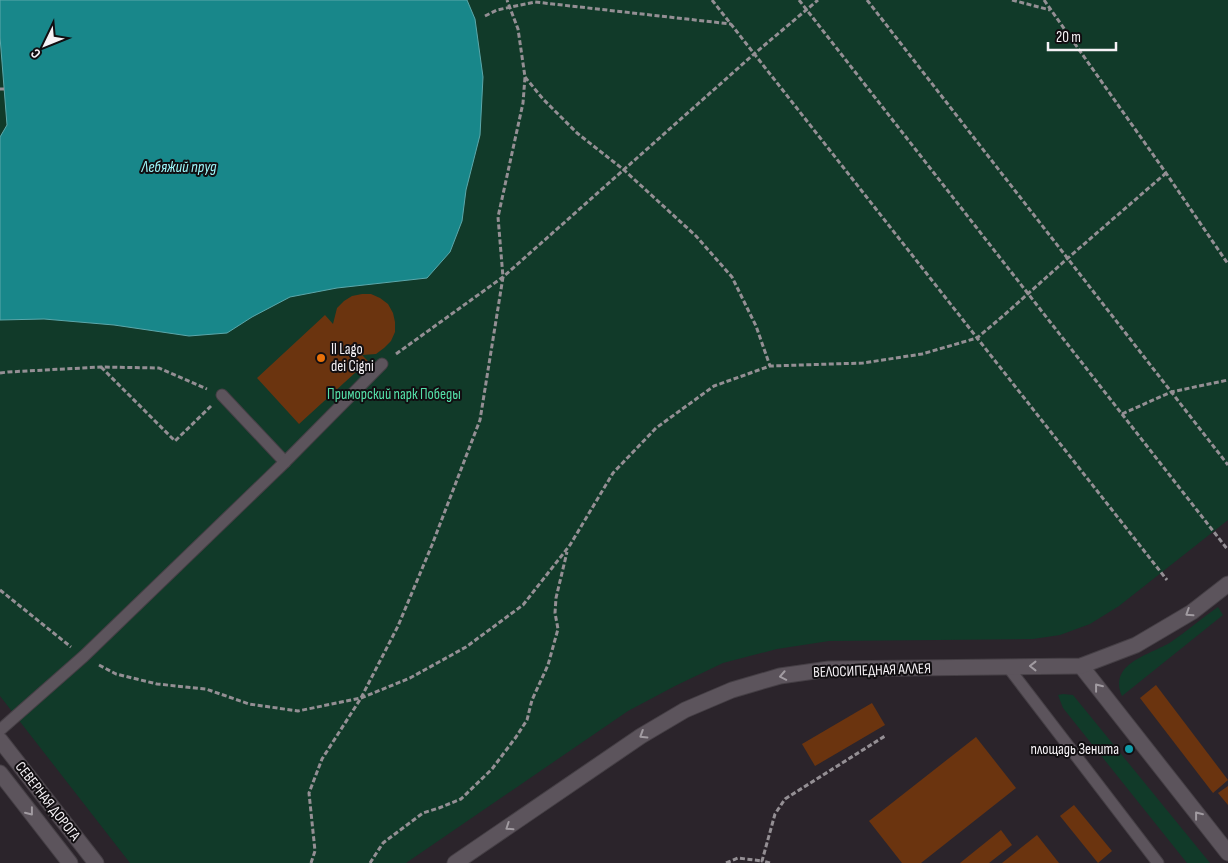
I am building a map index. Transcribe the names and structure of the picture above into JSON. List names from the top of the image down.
{
  "streets": {
    "street": ["ВЕЛОСИПЕДНАЯ АЛЛЕЯ", "СЕВЕРНАЯ ДОРОГА"]
  },
  "one_way": ["ВЕЛОСИПЕДНАЯ АЛЛЕЯ"],
  "water": ["Лебяжий пруд"],
  "parks": ["Приморский парк Победы"],
  "places": ["Il Lago dei Cigni", "площадь Зенита"],
  "scale_bar": "20 m",
  "north": "bottom left"
}
